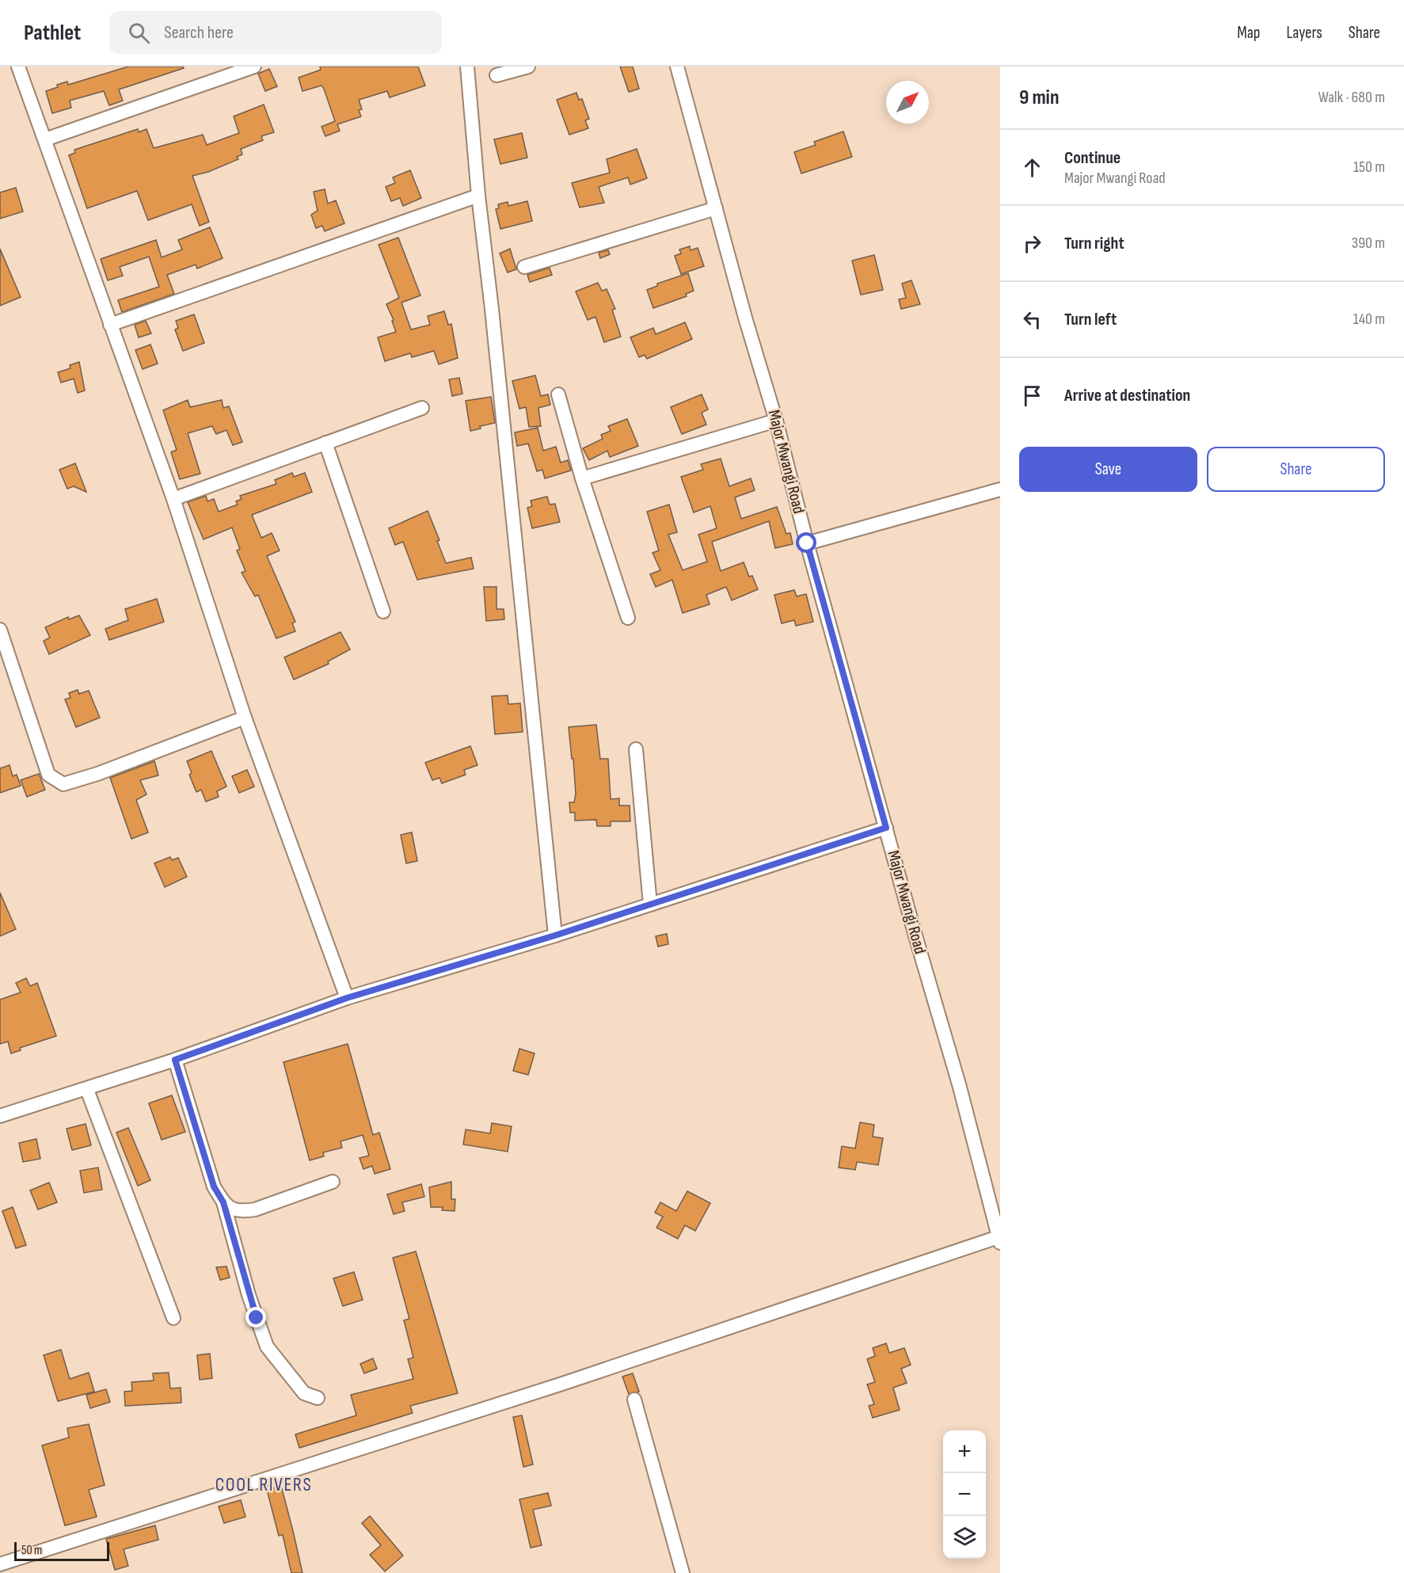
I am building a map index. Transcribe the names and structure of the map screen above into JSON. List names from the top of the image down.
{
  "streets": {
    "street": ["Major Mwangi Road"]
  },
  "districts": ["COOL RIVERS"],
  "scale_bar": "50 m",
  "north": "top right",
  "page": {
    "header": "Pathlet",
    "search": "Search here",
    "nav": ["Map", "Layers", "Share"],
    "heading": ["9 min", "Walk · 680 m"],
    "list": [
      ["Continue", "Major Mwangi Road", "150 m"],
      ["Turn right", "390 m"],
      ["Turn left", "140 m"],
      "Arrive at destination"
    ],
    "buttons": ["Save", "Share"],
    "map_buttons": ["+", "−"],
    "scale": "50 m"
  }
}
